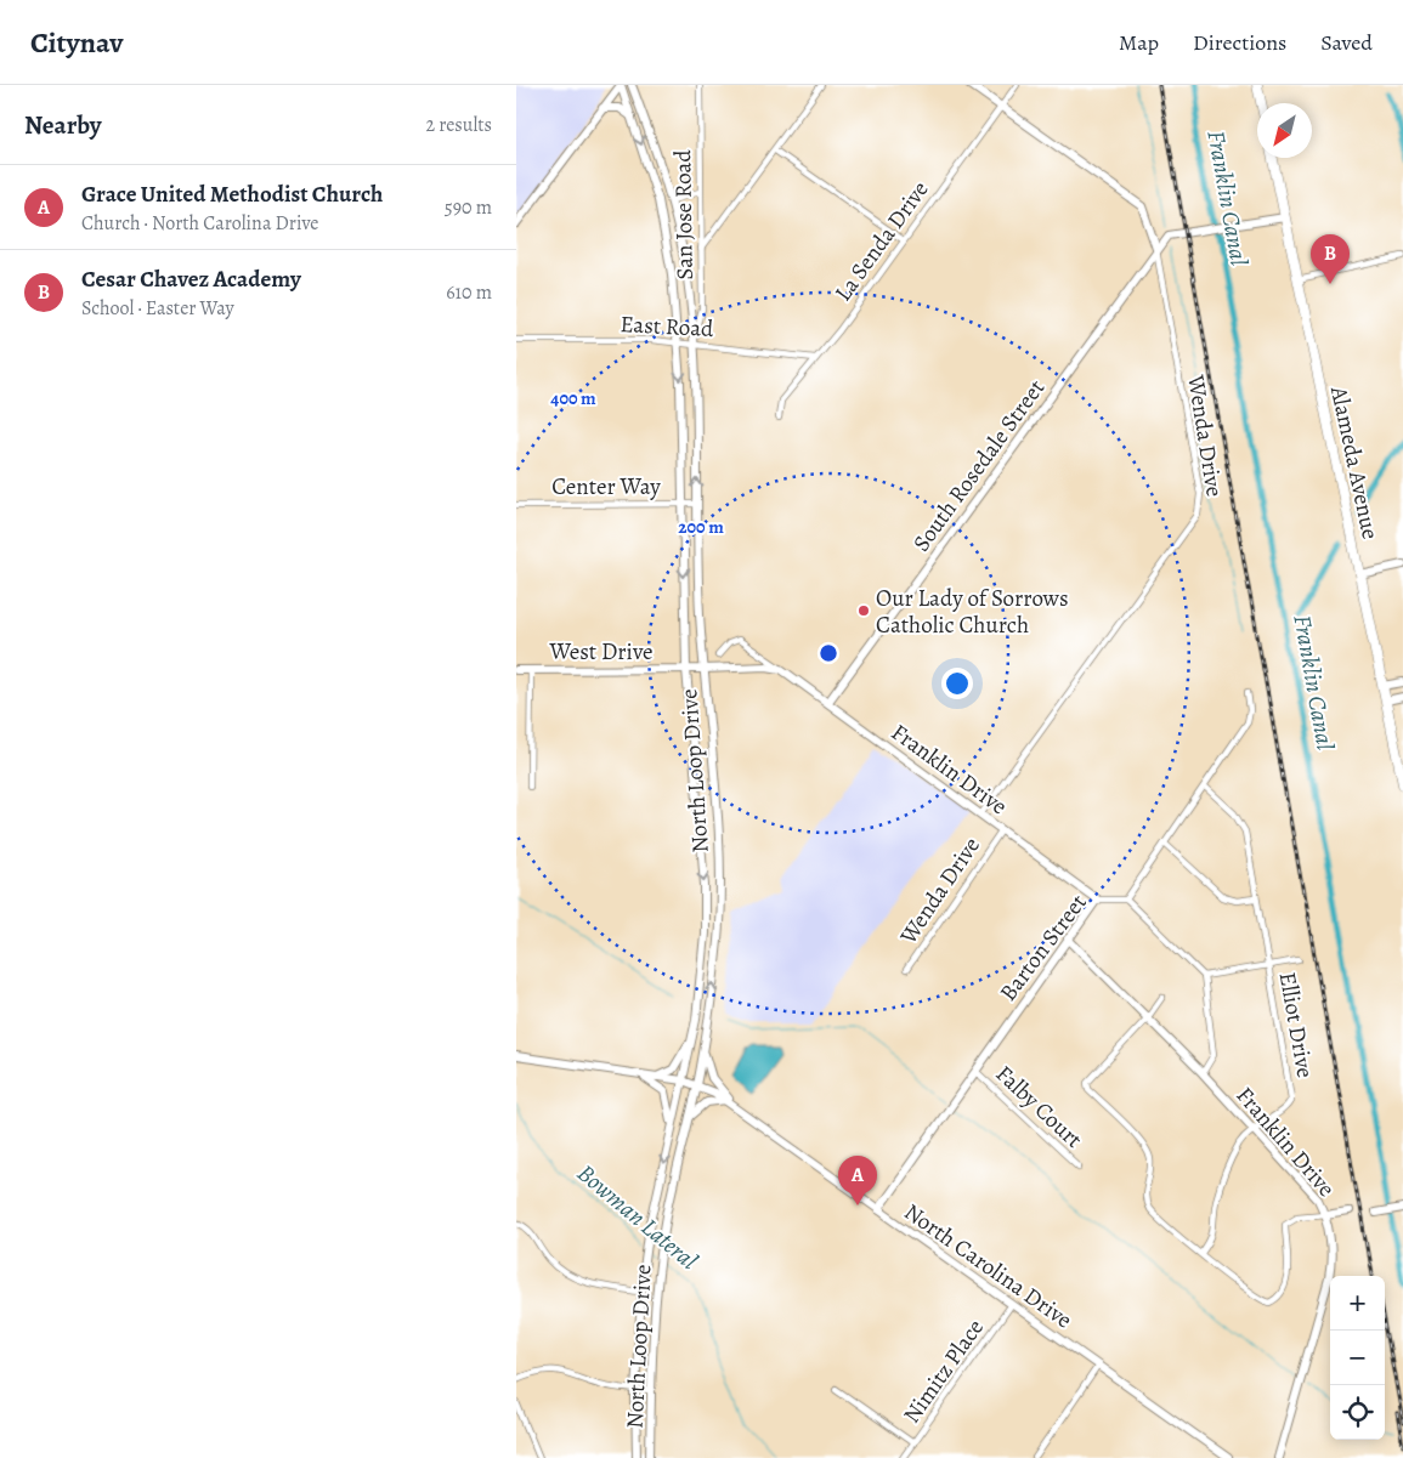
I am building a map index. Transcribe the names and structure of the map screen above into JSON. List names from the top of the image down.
{
  "streets": {
    "main road": [
      "Wenda Drive",
      "Alameda Avenue",
      "South Rosedale Street",
      "West Drive",
      "Franklin Drive",
      "North Loop Drive",
      "Barton Street",
      "North Carolina Drive"
    ],
    "street": [
      "San Jose Road",
      "La Senda Drive",
      "East Road",
      "Center Way",
      "Elliot Drive",
      "Falby Court",
      "Nimitz Place"
    ]
  },
  "crossings": [
    ["San Jose Road", "East Road"],
    ["San Jose Road", "North Loop Drive"],
    ["La Senda Drive", "East Road"],
    ["La Senda Drive", "Wenda Drive"],
    ["East Road", "North Loop Drive"],
    ["Wenda Drive", "South Rosedale Street"],
    ["Wenda Drive", "Franklin Drive"],
    ["South Rosedale Street", "Franklin Drive"],
    ["Center Way", "North Loop Drive"],
    ["West Drive", "North Loop Drive"],
    ["Franklin Drive", "Barton Street"],
    ["Franklin Drive", "Elliot Drive"],
    ["North Loop Drive", "North Carolina Drive"],
    ["Barton Street", "Falby Court"],
    ["Barton Street", "North Carolina Drive"],
    ["North Carolina Drive", "Nimitz Place"]
  ],
  "water": ["Franklin Canal", "Bowman Lateral"],
  "places": ["Our Lady of Sorrows Catholic Church"],
  "north": "bottom left",
  "page": {
    "header": "Citynav",
    "nav": ["Map", "Directions", "Saved"],
    "heading": ["Nearby", "2 results"],
    "list": [
      {
        "mark": "A",
        "name": "Grace United Methodist Church",
        "note": "Church · North Carolina Drive",
        "value": "590 m"
      },
      {
        "mark": "B",
        "name": "Cesar Chavez Academy",
        "note": "School · Easter Way",
        "value": "610 m"
      }
    ],
    "pins": ["B", "A"],
    "map_buttons": ["+", "−"]
  },
  "rings": ["400 m", "200 m"]
}
